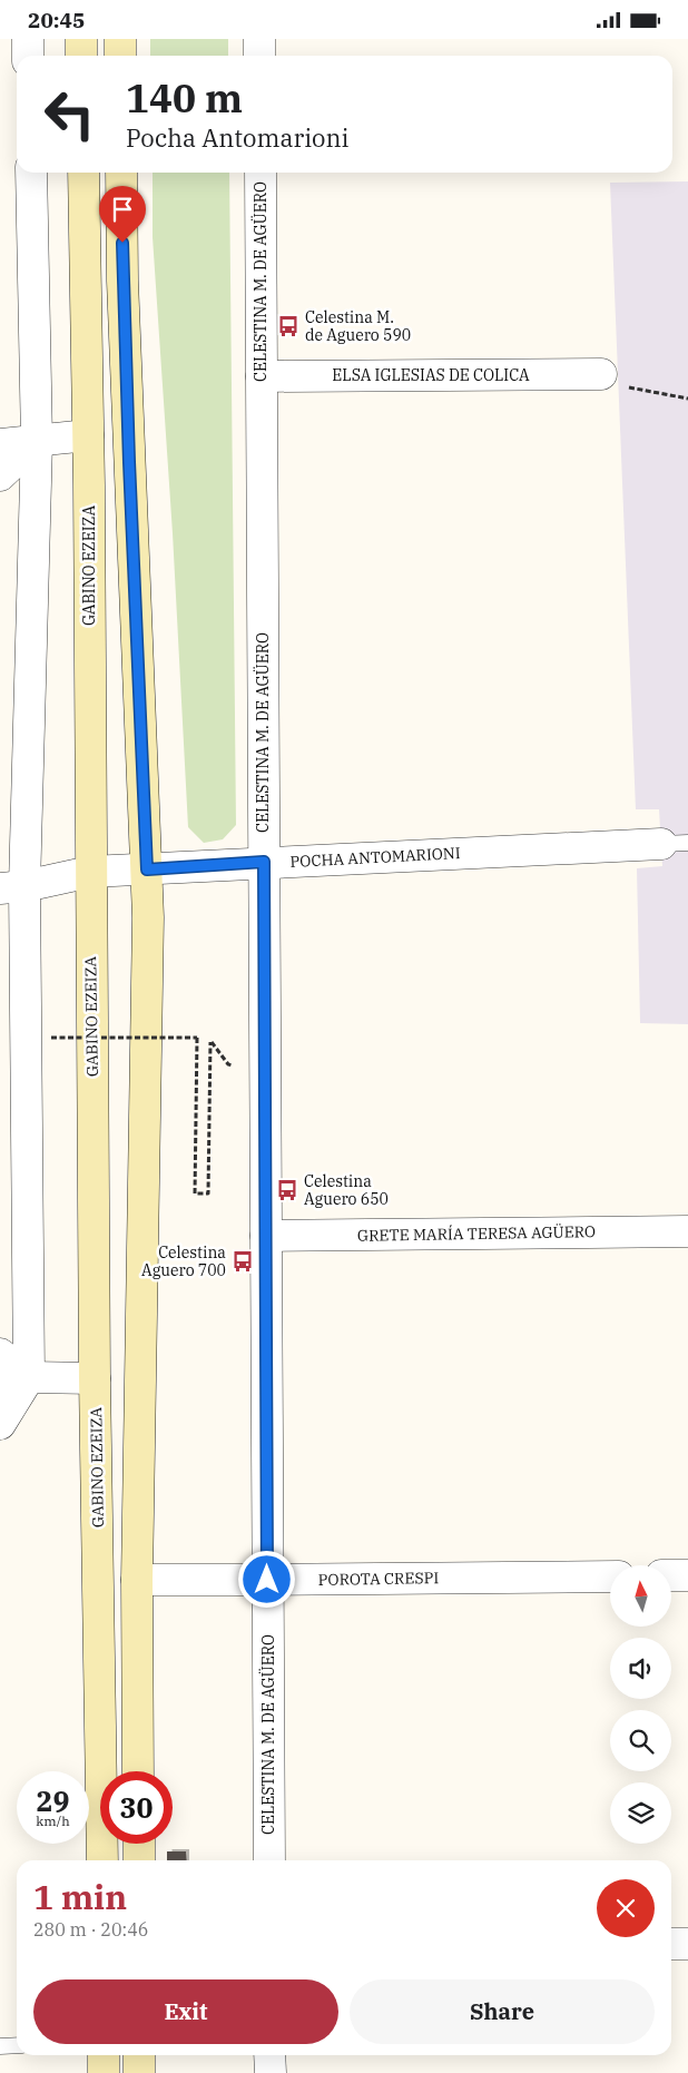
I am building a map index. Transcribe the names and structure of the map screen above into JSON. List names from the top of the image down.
{
  "streets": {
    "main road": ["GABINO EZEIZA"],
    "street": [
      "CELESTINA M. DE AGÜERO",
      "ELSA IGLESIAS DE COLICA",
      "POCHA ANTOMARIONI",
      "GRETE MARÍA TERESA AGÜERO",
      "POROTA CRESPI"
    ]
  },
  "crossings": [
    ["CELESTINA M. DE AGÜERO", "ELSA IGLESIAS DE COLICA"],
    ["CELESTINA M. DE AGÜERO", "POCHA ANTOMARIONI"],
    ["CELESTINA M. DE AGÜERO", "GRETE MARÍA TERESA AGÜERO"],
    ["CELESTINA M. DE AGÜERO", "POROTA CRESPI"],
    ["GABINO EZEIZA", "POCHA ANTOMARIONI"]
  ],
  "places": {
    "bus stop": ["Celestina M. de Aguero 590", "Celestina Aguero 650", "Celestina Aguero 700"]
  },
  "north": "top",
  "page": {
    "status": "20:45",
    "turn": ["140 m", "Pocha Antomarioni"],
    "speed": "29 km/h",
    "limit": "30",
    "heading": ["1 min", "280 m · 20:46"],
    "buttons": ["Exit", "Share"]
  }
}
